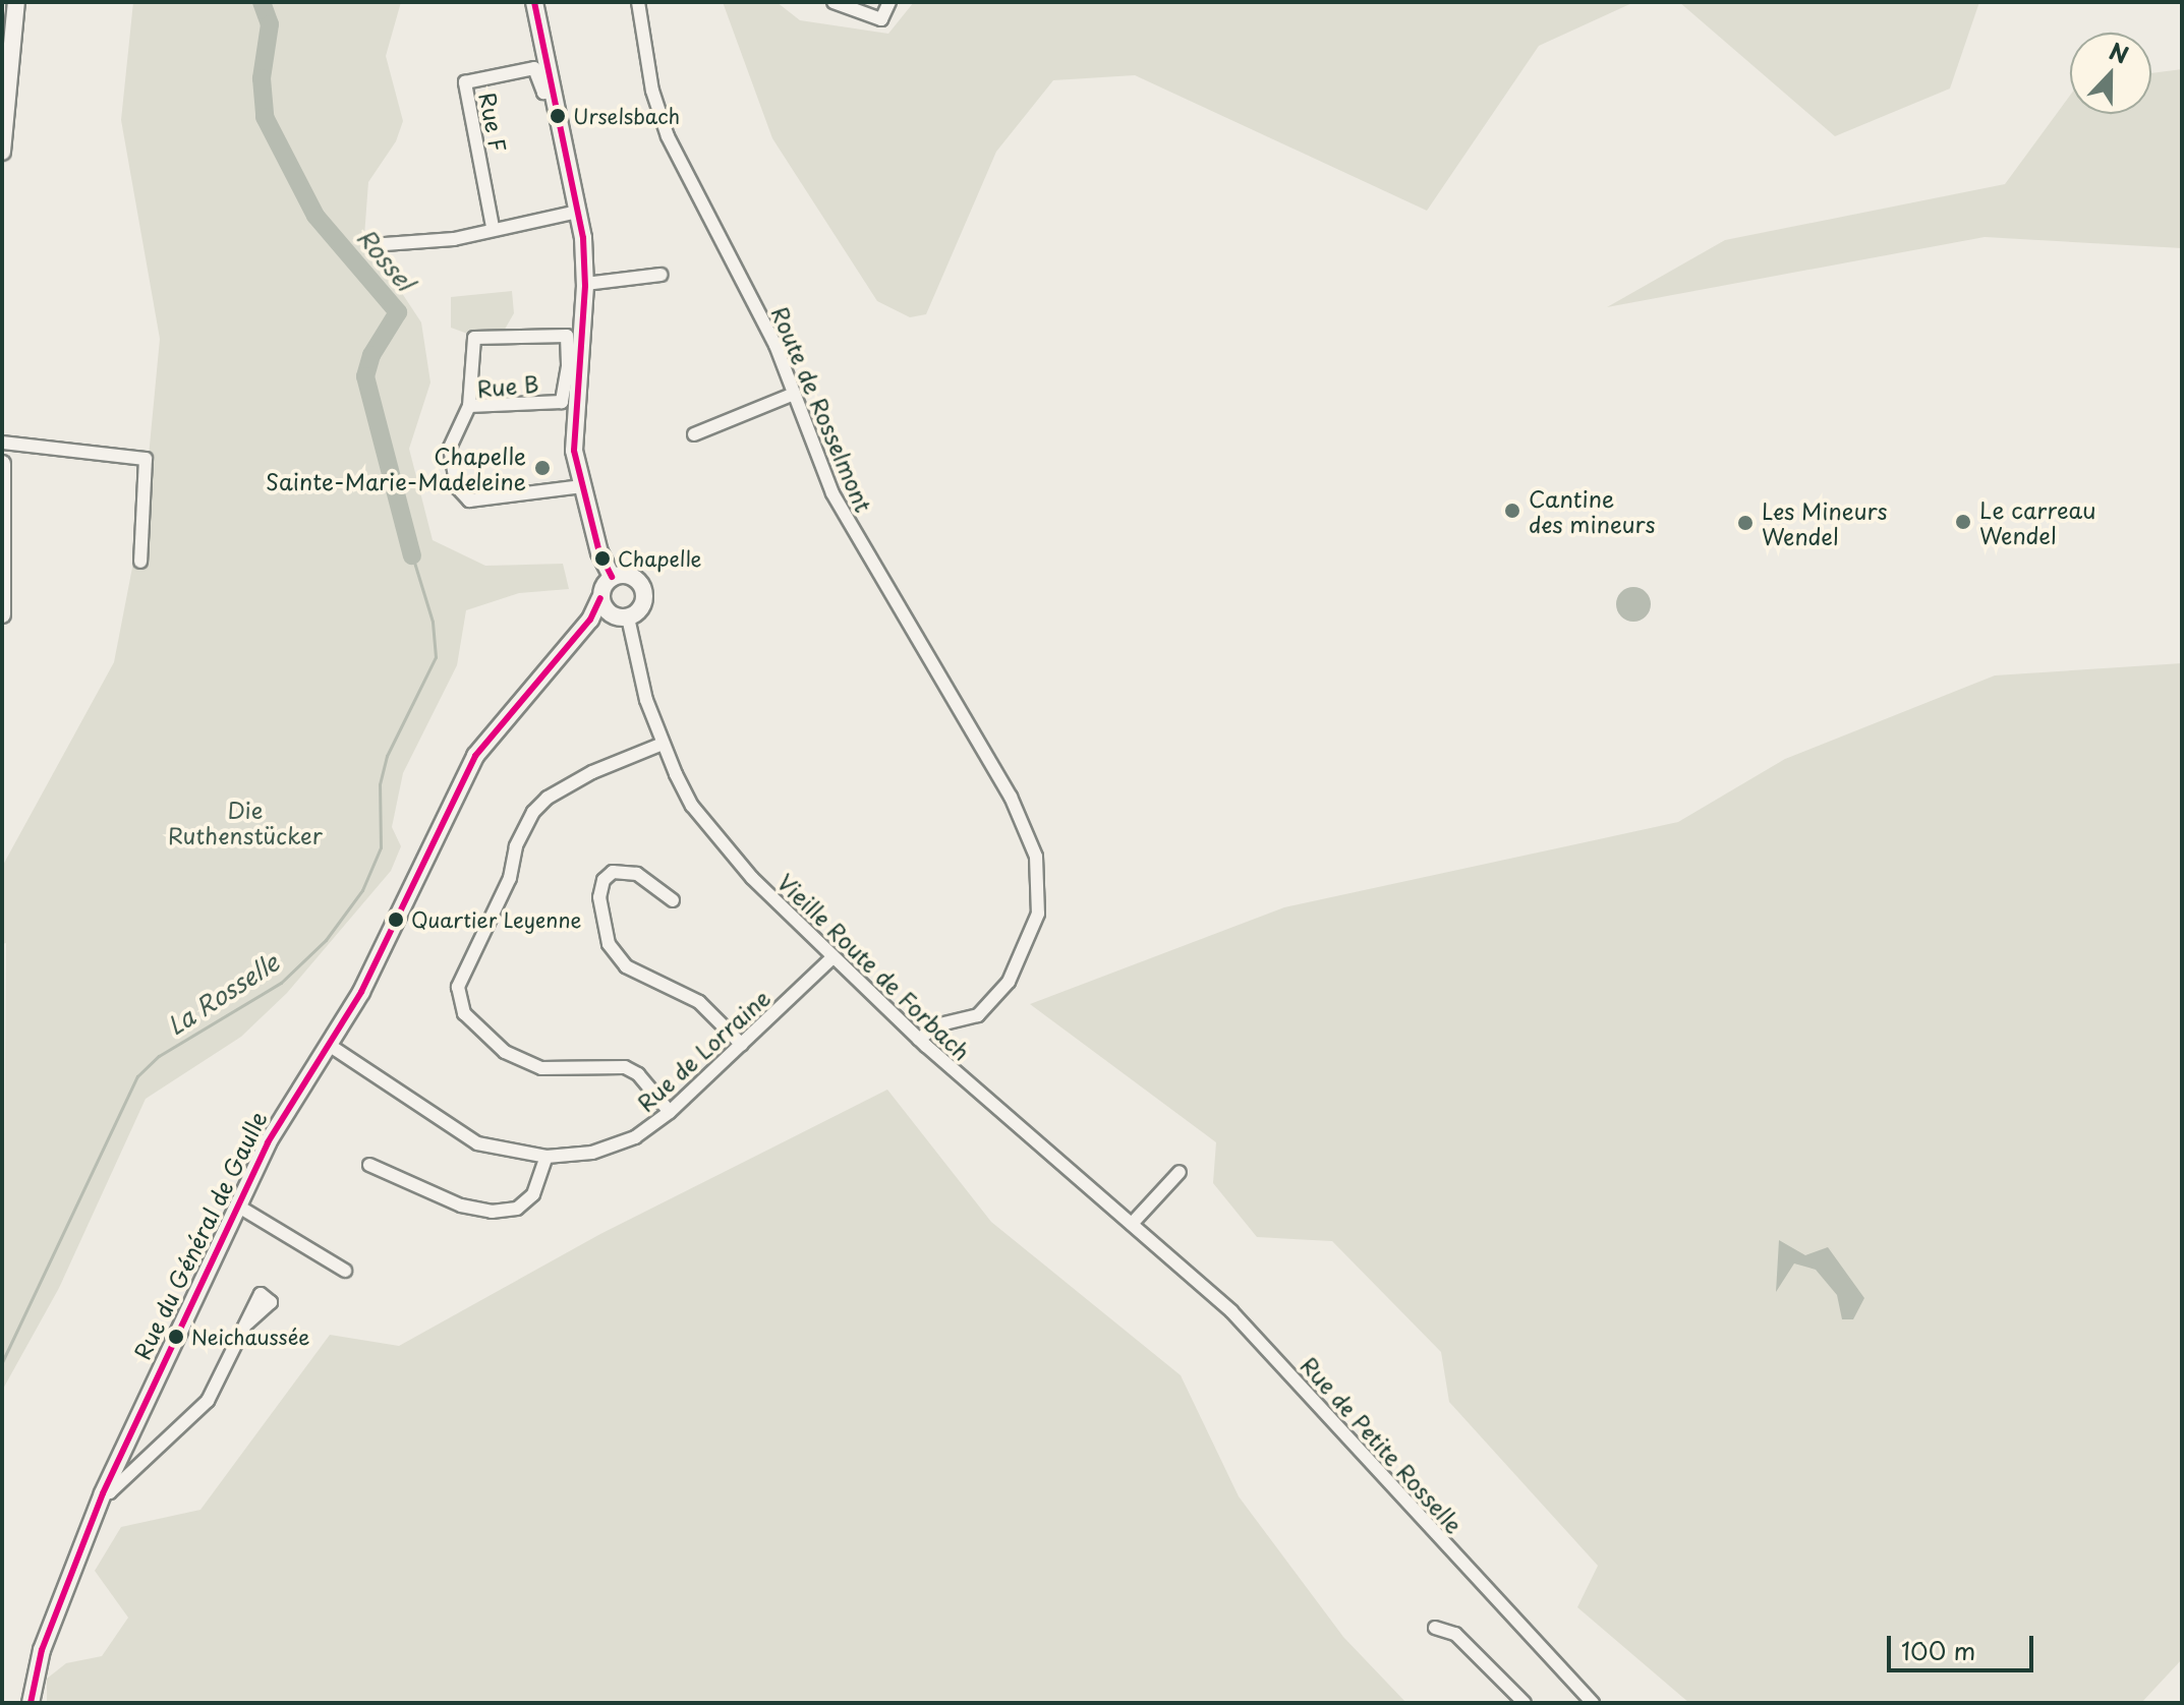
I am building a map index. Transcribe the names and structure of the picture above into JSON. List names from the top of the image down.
{
  "streets": {
    "main road": ["Rue du Général de Gaulle"],
    "street": [
      "Rue F",
      "Rue B",
      "Route de Rosselmont",
      "Vieille Route de Forbach",
      "Rue de Lorraine",
      "Rue de Petite Rosselle"
    ]
  },
  "crossings": [
    ["Route de Rosselmont", "Vieille Route de Forbach"],
    ["Vieille Route de Forbach", "Rue de Lorraine"],
    ["Vieille Route de Forbach", "Rue du Général de Gaulle"],
    ["Vieille Route de Forbach", "Rue de Petite Rosselle"],
    ["Rue de Lorraine", "Rue du Général de Gaulle"]
  ],
  "water": ["Rossel", "La Rosselle"],
  "parks": ["Die Ruthenstücker"],
  "places": [
    "Urselsbach",
    "Chapelle Sainte-Marie-Madeleine",
    "Cantine des mineurs",
    "Le carreau Wendel",
    "Les Mineurs Wendel",
    "Chapelle",
    "Quartier Leyenne",
    "Neichaussée"
  ],
  "scale_bar": "100 m",
  "north": "top"
}
